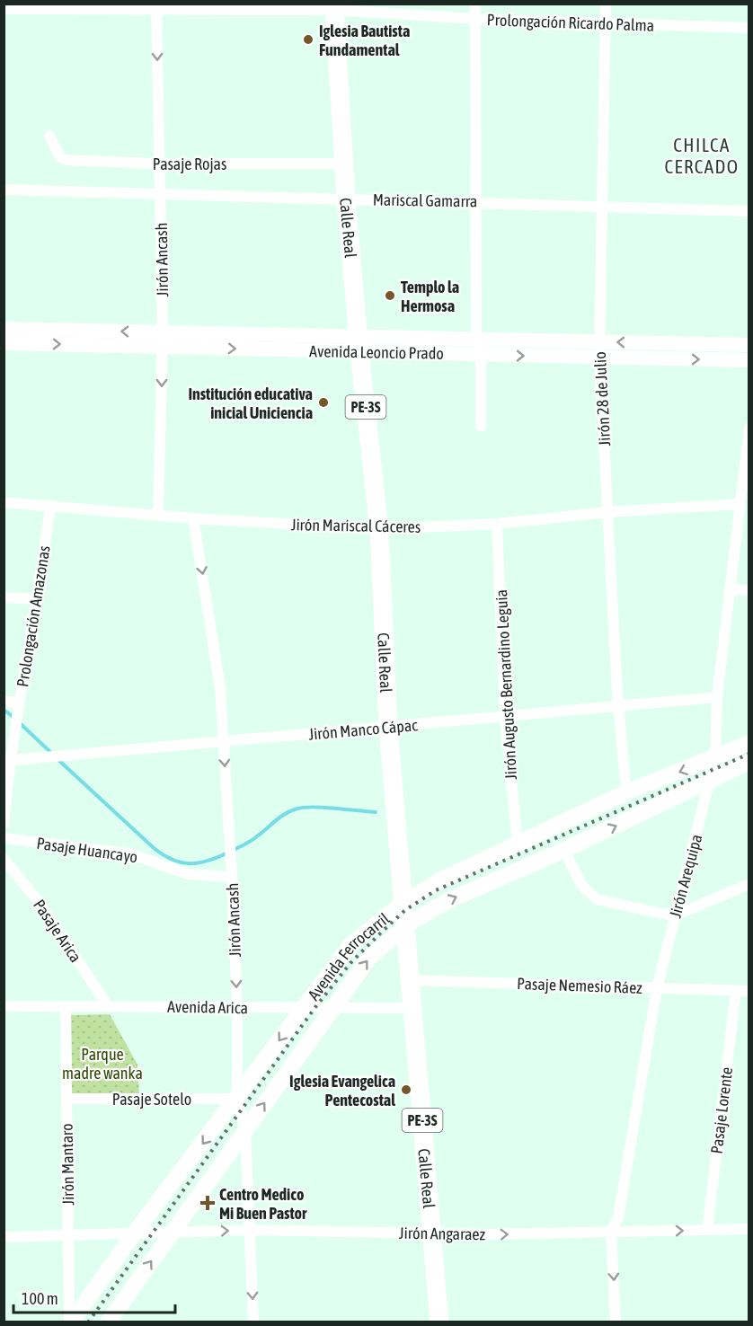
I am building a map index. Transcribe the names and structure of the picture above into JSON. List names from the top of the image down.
{
  "streets": {
    "highway": ["Calle Real", "PE-3S"],
    "main road": ["Avenida Ferrocarril"],
    "street": [
      "Prolongación Ricardo Palma",
      "Pasaje Rojas",
      "Mariscal Gamarra",
      "Jirón Ancash",
      "Avenida Leoncio Prado",
      "Jirón 28 de Julio",
      "Jirón Mariscal Cáceres",
      "Prolongación Amazonas",
      "Jirón Augusto Bernardino Leguia",
      "Jirón Manco Cápac",
      "Pasaje Huancayo",
      "Jirón Arequipa",
      "Pasaje Arica",
      "Pasaje Nemesio Ráez",
      "Avenida Arica",
      "Pasaje Sotelo",
      "Pasaje Lorente",
      "Jirón Mantaro",
      "Jirón Angaraez"
    ]
  },
  "crossings": [
    ["Prolongación Ricardo Palma", "Calle Real"],
    ["Prolongación Ricardo Palma", "Jirón Ancash"],
    ["Prolongación Ricardo Palma", "Jirón 28 de Julio"],
    ["Pasaje Rojas", "Calle Real"],
    ["Pasaje Rojas", "Jirón Ancash"],
    ["Mariscal Gamarra", "Calle Real"],
    ["Mariscal Gamarra", "Jirón Ancash"],
    ["Mariscal Gamarra", "Jirón 28 de Julio"],
    ["Calle Real", "Avenida Leoncio Prado"],
    ["Calle Real", "Jirón Mariscal Cáceres"],
    ["Calle Real", "Jirón Manco Cápac"],
    ["Calle Real", "Avenida Ferrocarril"],
    ["Calle Real", "Pasaje Nemesio Ráez"],
    ["Calle Real", "Avenida Arica"],
    ["Calle Real", "Jirón Angaraez"],
    ["Jirón Ancash", "Avenida Leoncio Prado"],
    ["Jirón Ancash", "Jirón Mariscal Cáceres"],
    ["Jirón Ancash", "Jirón Manco Cápac"],
    ["Jirón Ancash", "Pasaje Huancayo"],
    ["Jirón Ancash", "Avenida Ferrocarril"],
    ["Jirón Ancash", "Avenida Arica"],
    ["Jirón Ancash", "Pasaje Sotelo"],
    ["Jirón Ancash", "Jirón Angaraez"],
    ["Avenida Leoncio Prado", "Jirón 28 de Julio"],
    ["Jirón 28 de Julio", "Jirón Mariscal Cáceres"],
    ["Jirón 28 de Julio", "Jirón Manco Cápac"],
    ["Jirón 28 de Julio", "Avenida Ferrocarril"],
    ["Jirón Mariscal Cáceres", "Prolongación Amazonas"],
    ["Jirón Mariscal Cáceres", "Jirón Augusto Bernardino Leguia"],
    ["Jirón Mariscal Cáceres", "Jirón Arequipa"],
    ["Prolongación Amazonas", "Jirón Manco Cápac"],
    ["Jirón Augusto Bernardino Leguia", "Jirón Manco Cápac"],
    ["Jirón Augusto Bernardino Leguia", "Avenida Ferrocarril"],
    ["Jirón Manco Cápac", "Jirón Arequipa"],
    ["Jirón Arequipa", "Avenida Ferrocarril"],
    ["Jirón Arequipa", "Pasaje Nemesio Ráez"],
    ["Jirón Arequipa", "Jirón Angaraez"],
    ["Pasaje Arica", "Avenida Arica"],
    ["Avenida Ferrocarril", "Avenida Arica"],
    ["Avenida Ferrocarril", "Pasaje Sotelo"],
    ["Avenida Ferrocarril", "Jirón Mantaro"],
    ["Avenida Ferrocarril", "Jirón Angaraez"],
    ["Pasaje Nemesio Ráez", "Pasaje Lorente"],
    ["Avenida Arica", "Jirón Mantaro"],
    ["Pasaje Sotelo", "Jirón Mantaro"],
    ["Pasaje Lorente", "Jirón Angaraez"],
    ["Jirón Mantaro", "Jirón Angaraez"]
  ],
  "one_way": ["Jirón Ancash", "Jirón Angaraez"],
  "districts": ["CHILCA CERCADO"],
  "parks": ["Parque madre wanka"],
  "places": {
    "other": [
      "Iglesia Bautista Fundamental",
      "Templo la Hermosa",
      "Institución educativa inicial Uniciencia",
      "Iglesia Evangelica Pentecostal"
    ],
    "health": ["Centro Medico Mi Buen Pastor"]
  },
  "scale_bar": "100 m"
}
